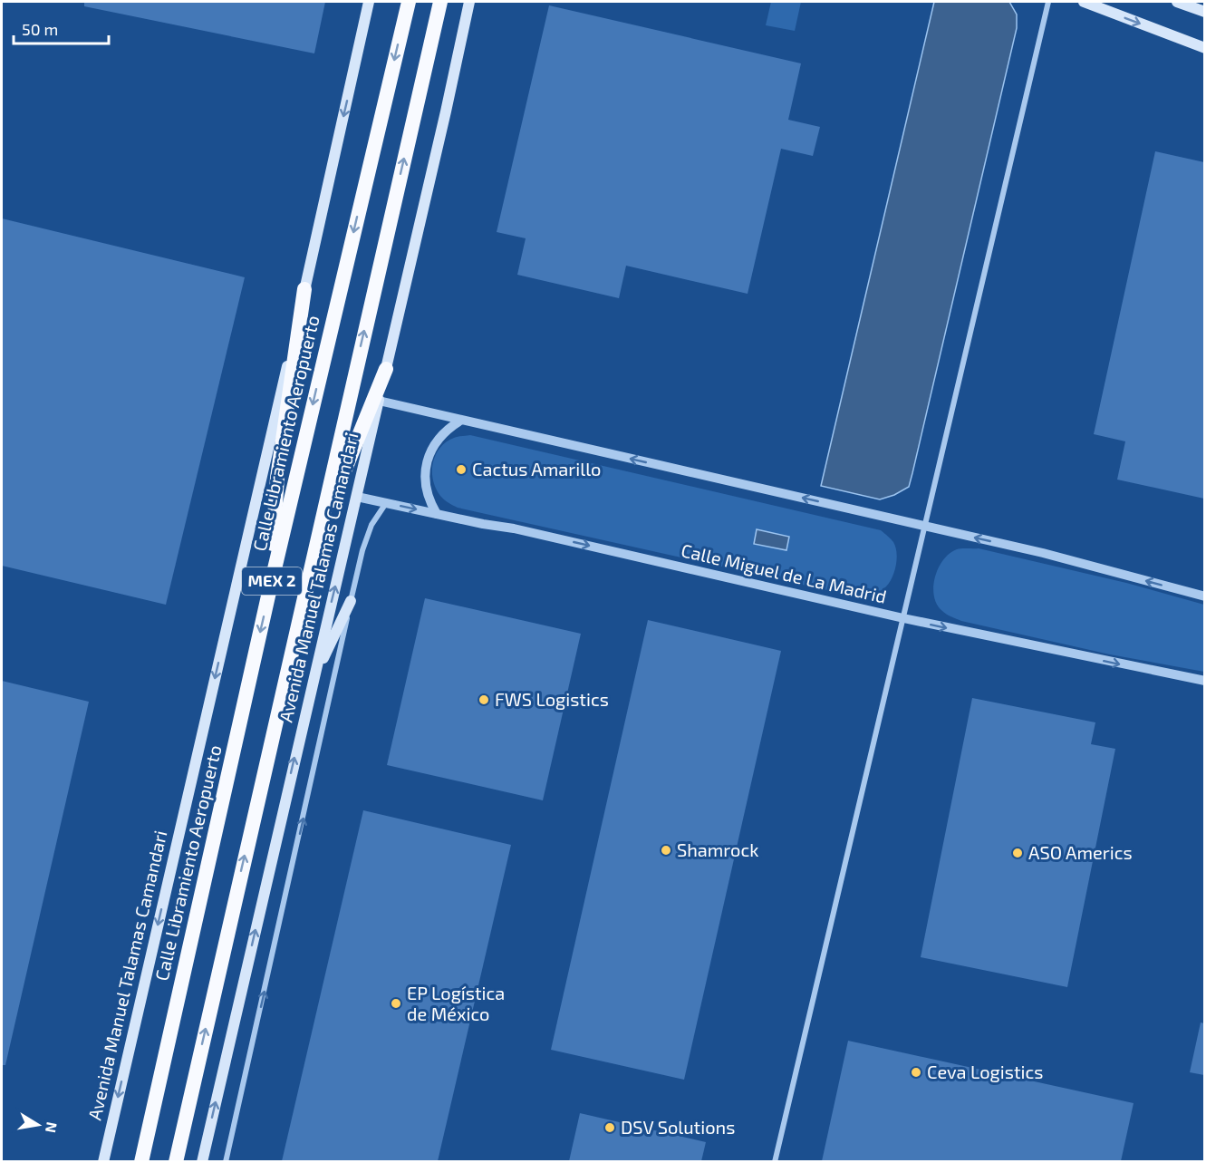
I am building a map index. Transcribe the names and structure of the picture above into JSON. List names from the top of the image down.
{
  "streets": {
    "highway": ["Calle Libramiento Aeropuerto", "MEX 2"],
    "main road": ["Avenida Manuel Talamas Camandari"],
    "street": ["Calle Miguel de La Madrid"]
  },
  "crossings": [
    ["Calle Miguel de La Madrid", "Avenida Manuel Talamas Camandari"]
  ],
  "one_way": ["Calle Miguel de La Madrid"],
  "places": [
    "Cactus Amarillo",
    "FWS Logistics",
    "Shamrock",
    "ASO Americs",
    "EP Logística de México",
    "Ceva Logistics",
    "DSV Solutions"
  ],
  "scale_bar": "50 m",
  "north": "right"
}
